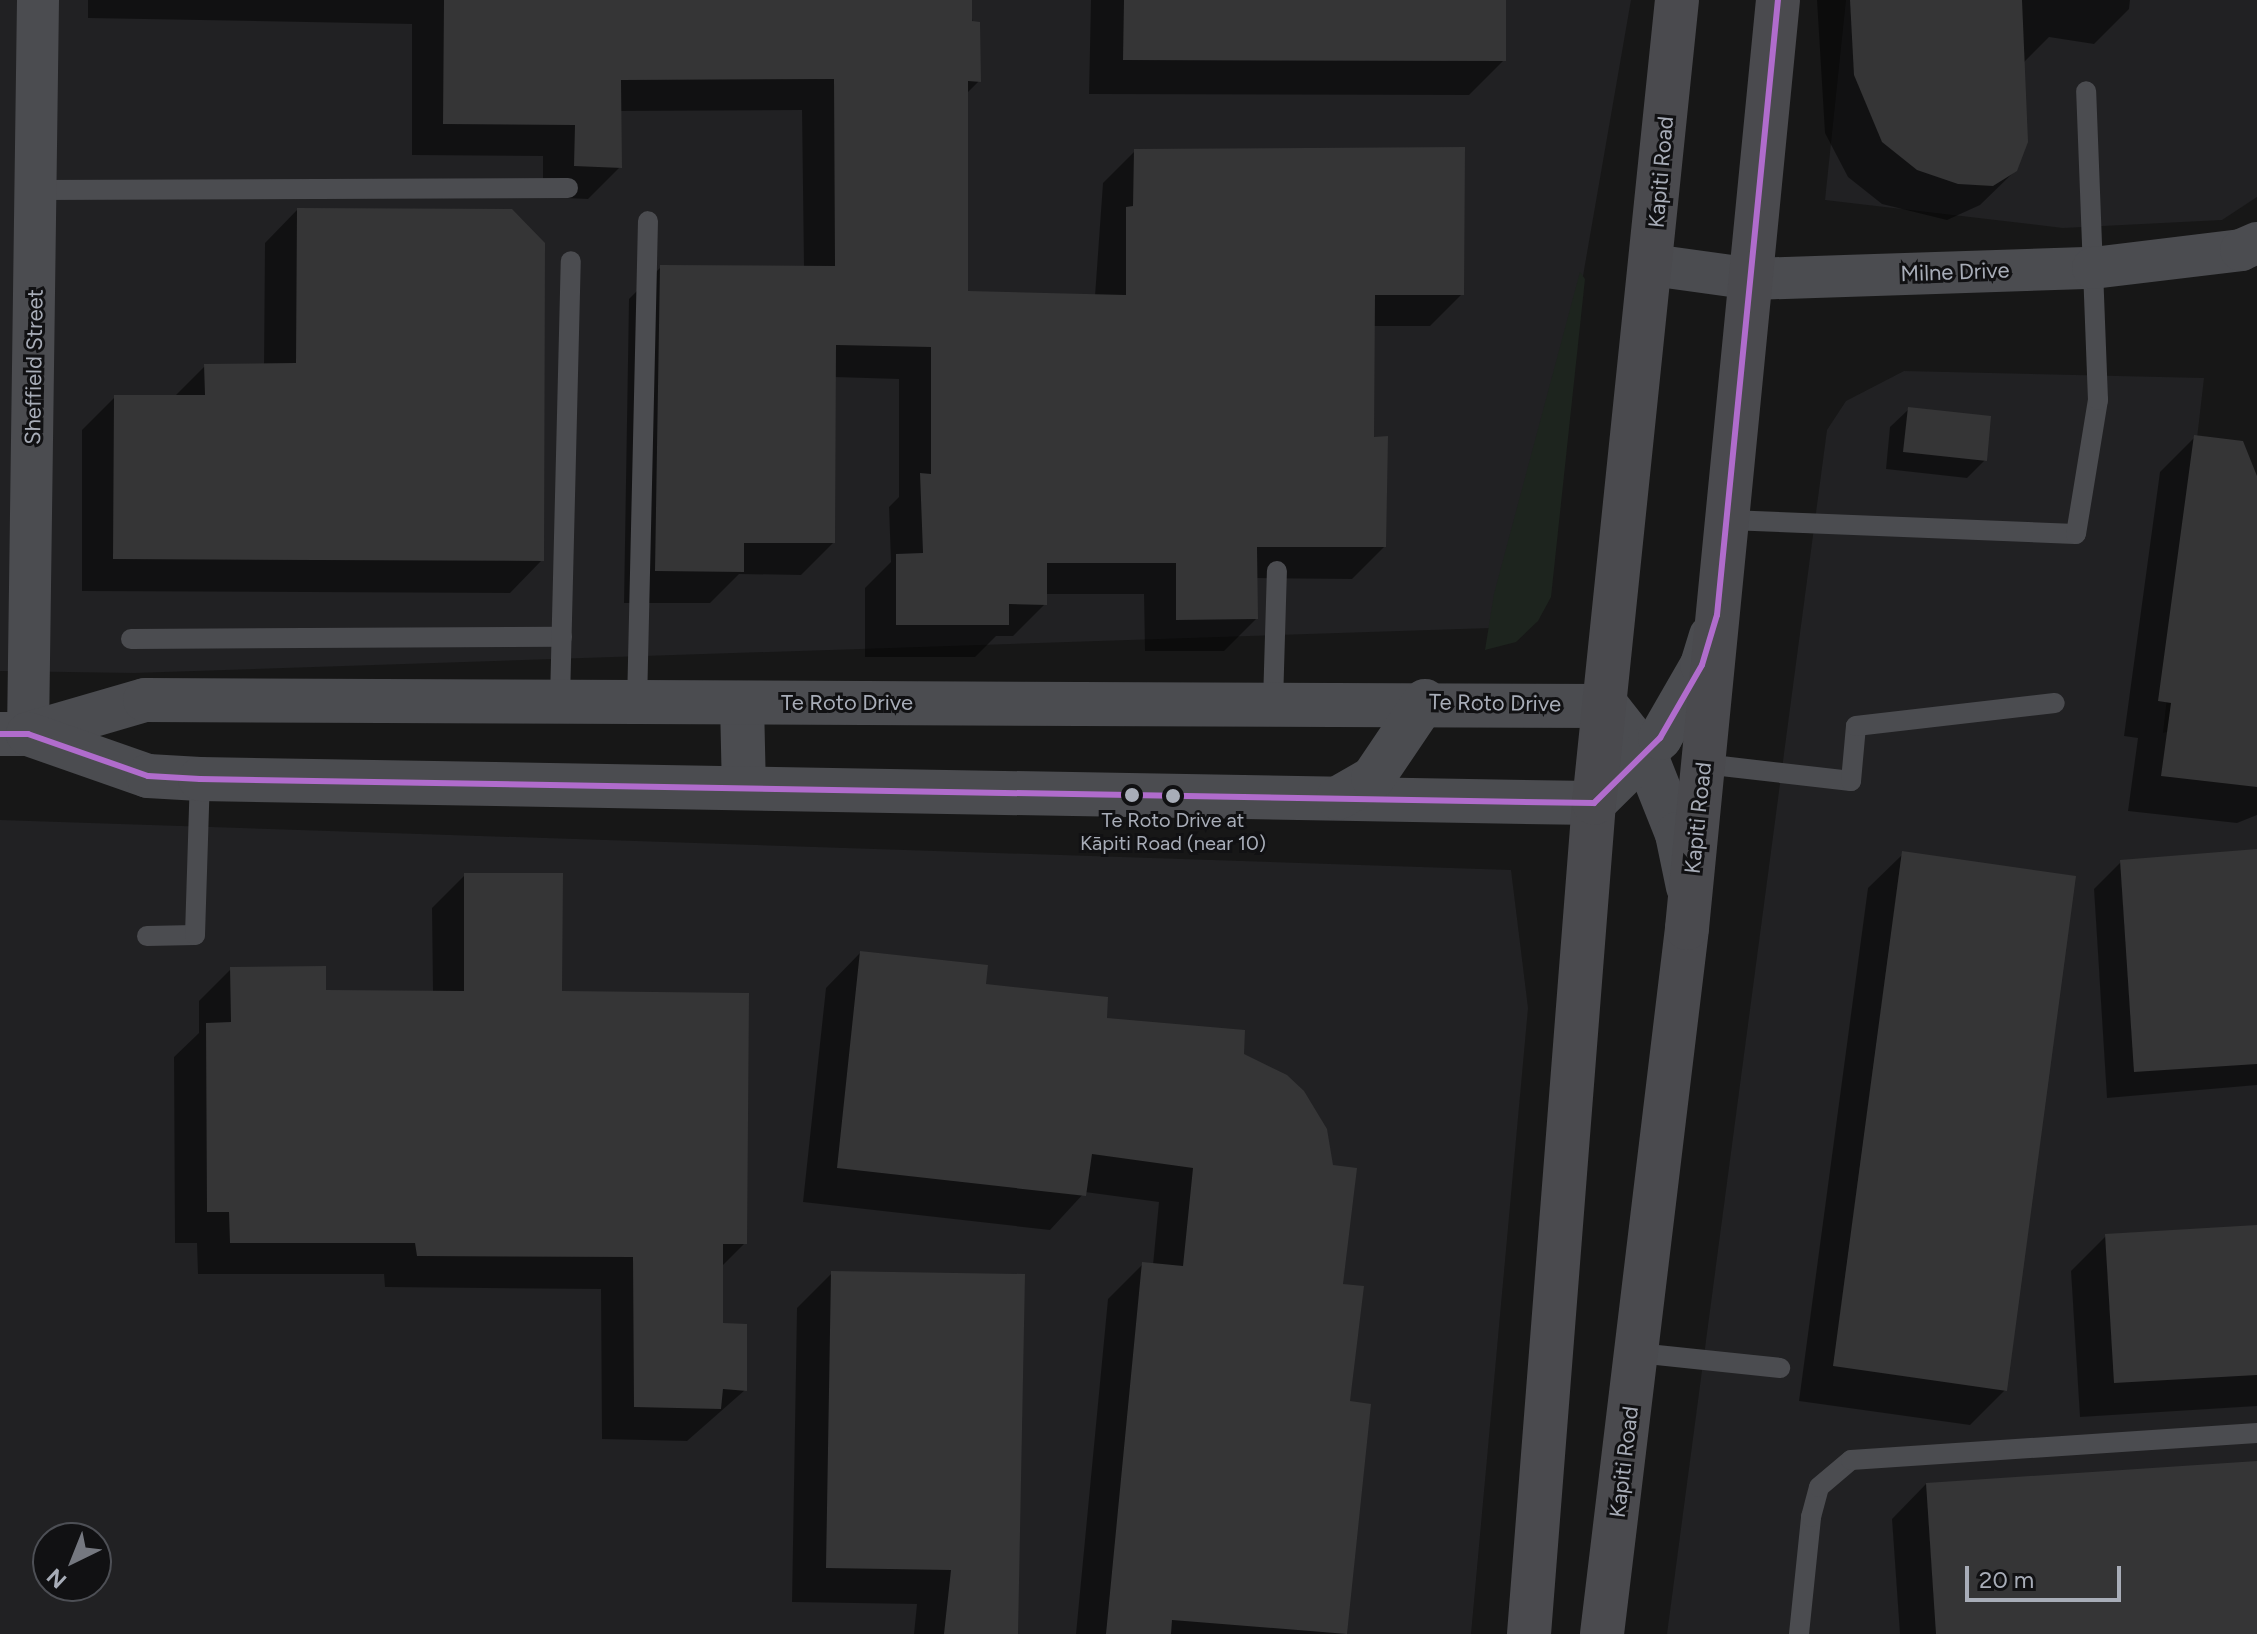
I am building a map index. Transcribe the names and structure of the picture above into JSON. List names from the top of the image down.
{
  "streets": {
    "main road": ["Kapiti Road"],
    "street": ["Milne Drive", "Sheffield Street", "Te Roto Drive"]
  },
  "crossings": [
    ["Kapiti Road", "Milne Drive"],
    ["Kapiti Road", "Te Roto Drive"],
    ["Sheffield Street", "Te Roto Drive"]
  ],
  "places": ["Te Roto Drive at Kāpiti Road (near 10)"],
  "scale_bar": "20 m",
  "north": "bottom left"
}
